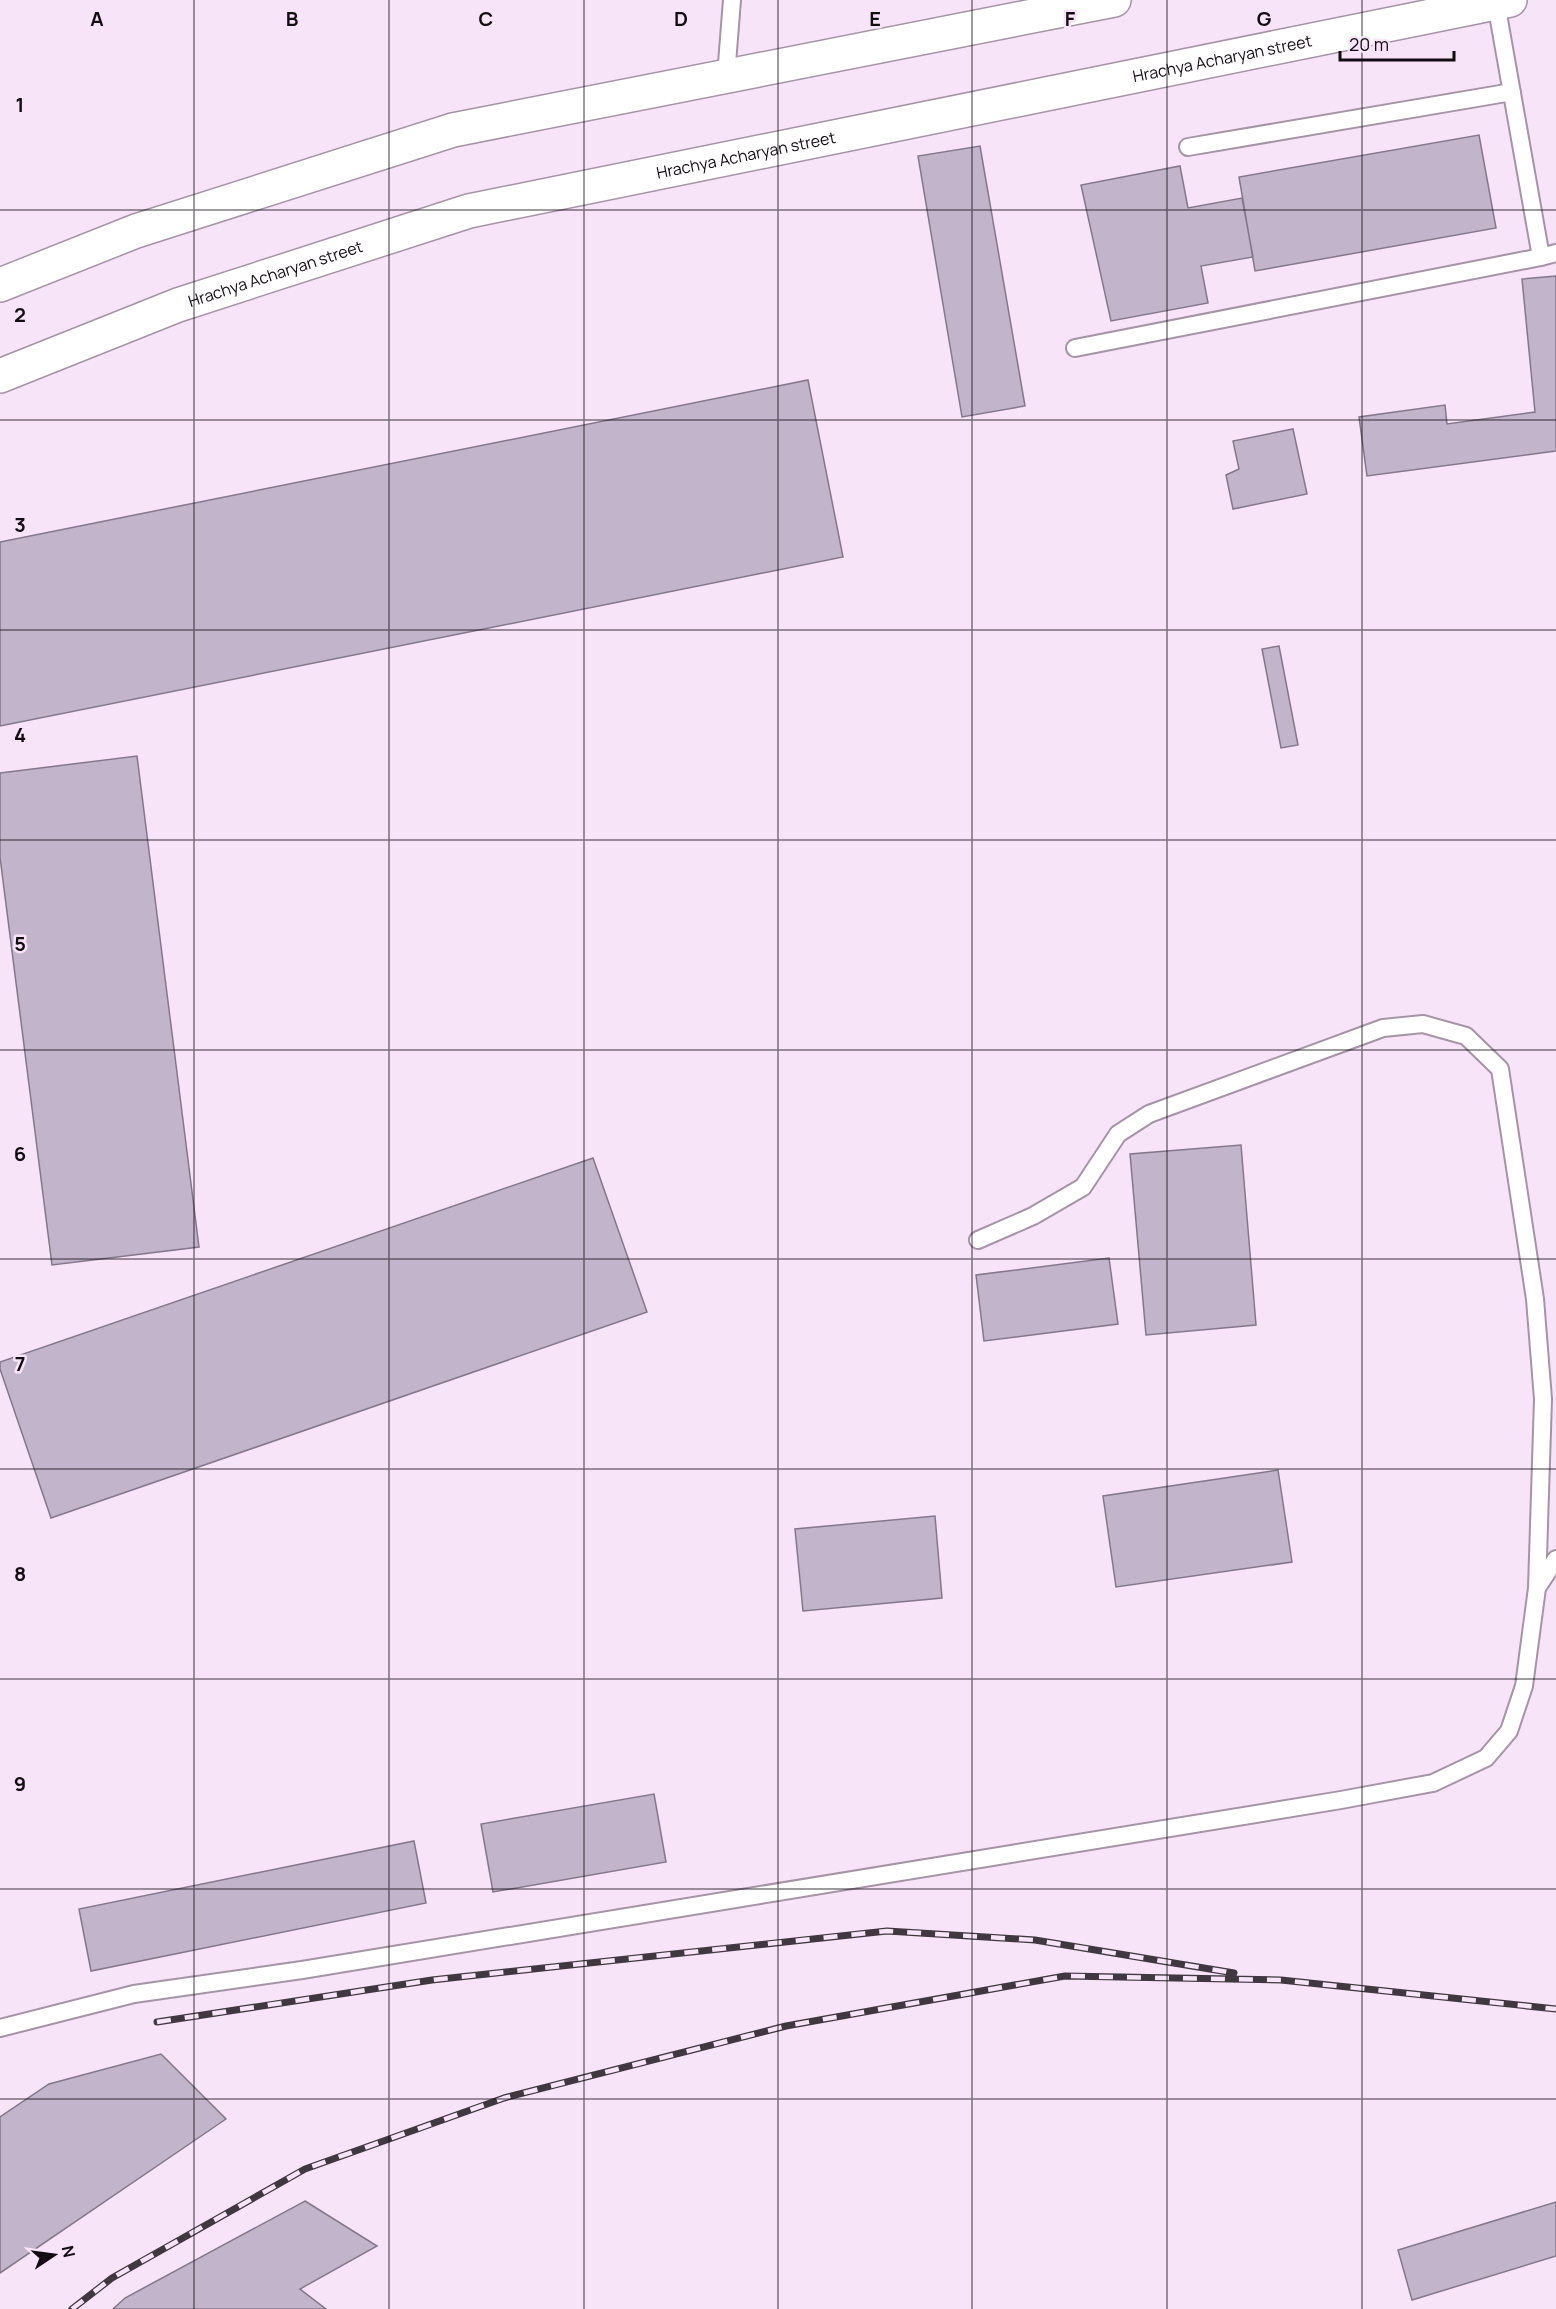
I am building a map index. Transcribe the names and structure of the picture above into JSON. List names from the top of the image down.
{
  "streets": {
    "highway": ["Hrachya Acharyan street"]
  },
  "scale_bar": "20 m",
  "north": "right",
  "grid": {
    "columns": [
      "A",
      "B",
      "C",
      "D",
      "E",
      "F",
      "G"
    ],
    "rows": [
      "1",
      "2",
      "3",
      "4",
      "5",
      "6",
      "7",
      "8",
      "9"
    ]
  }
}
